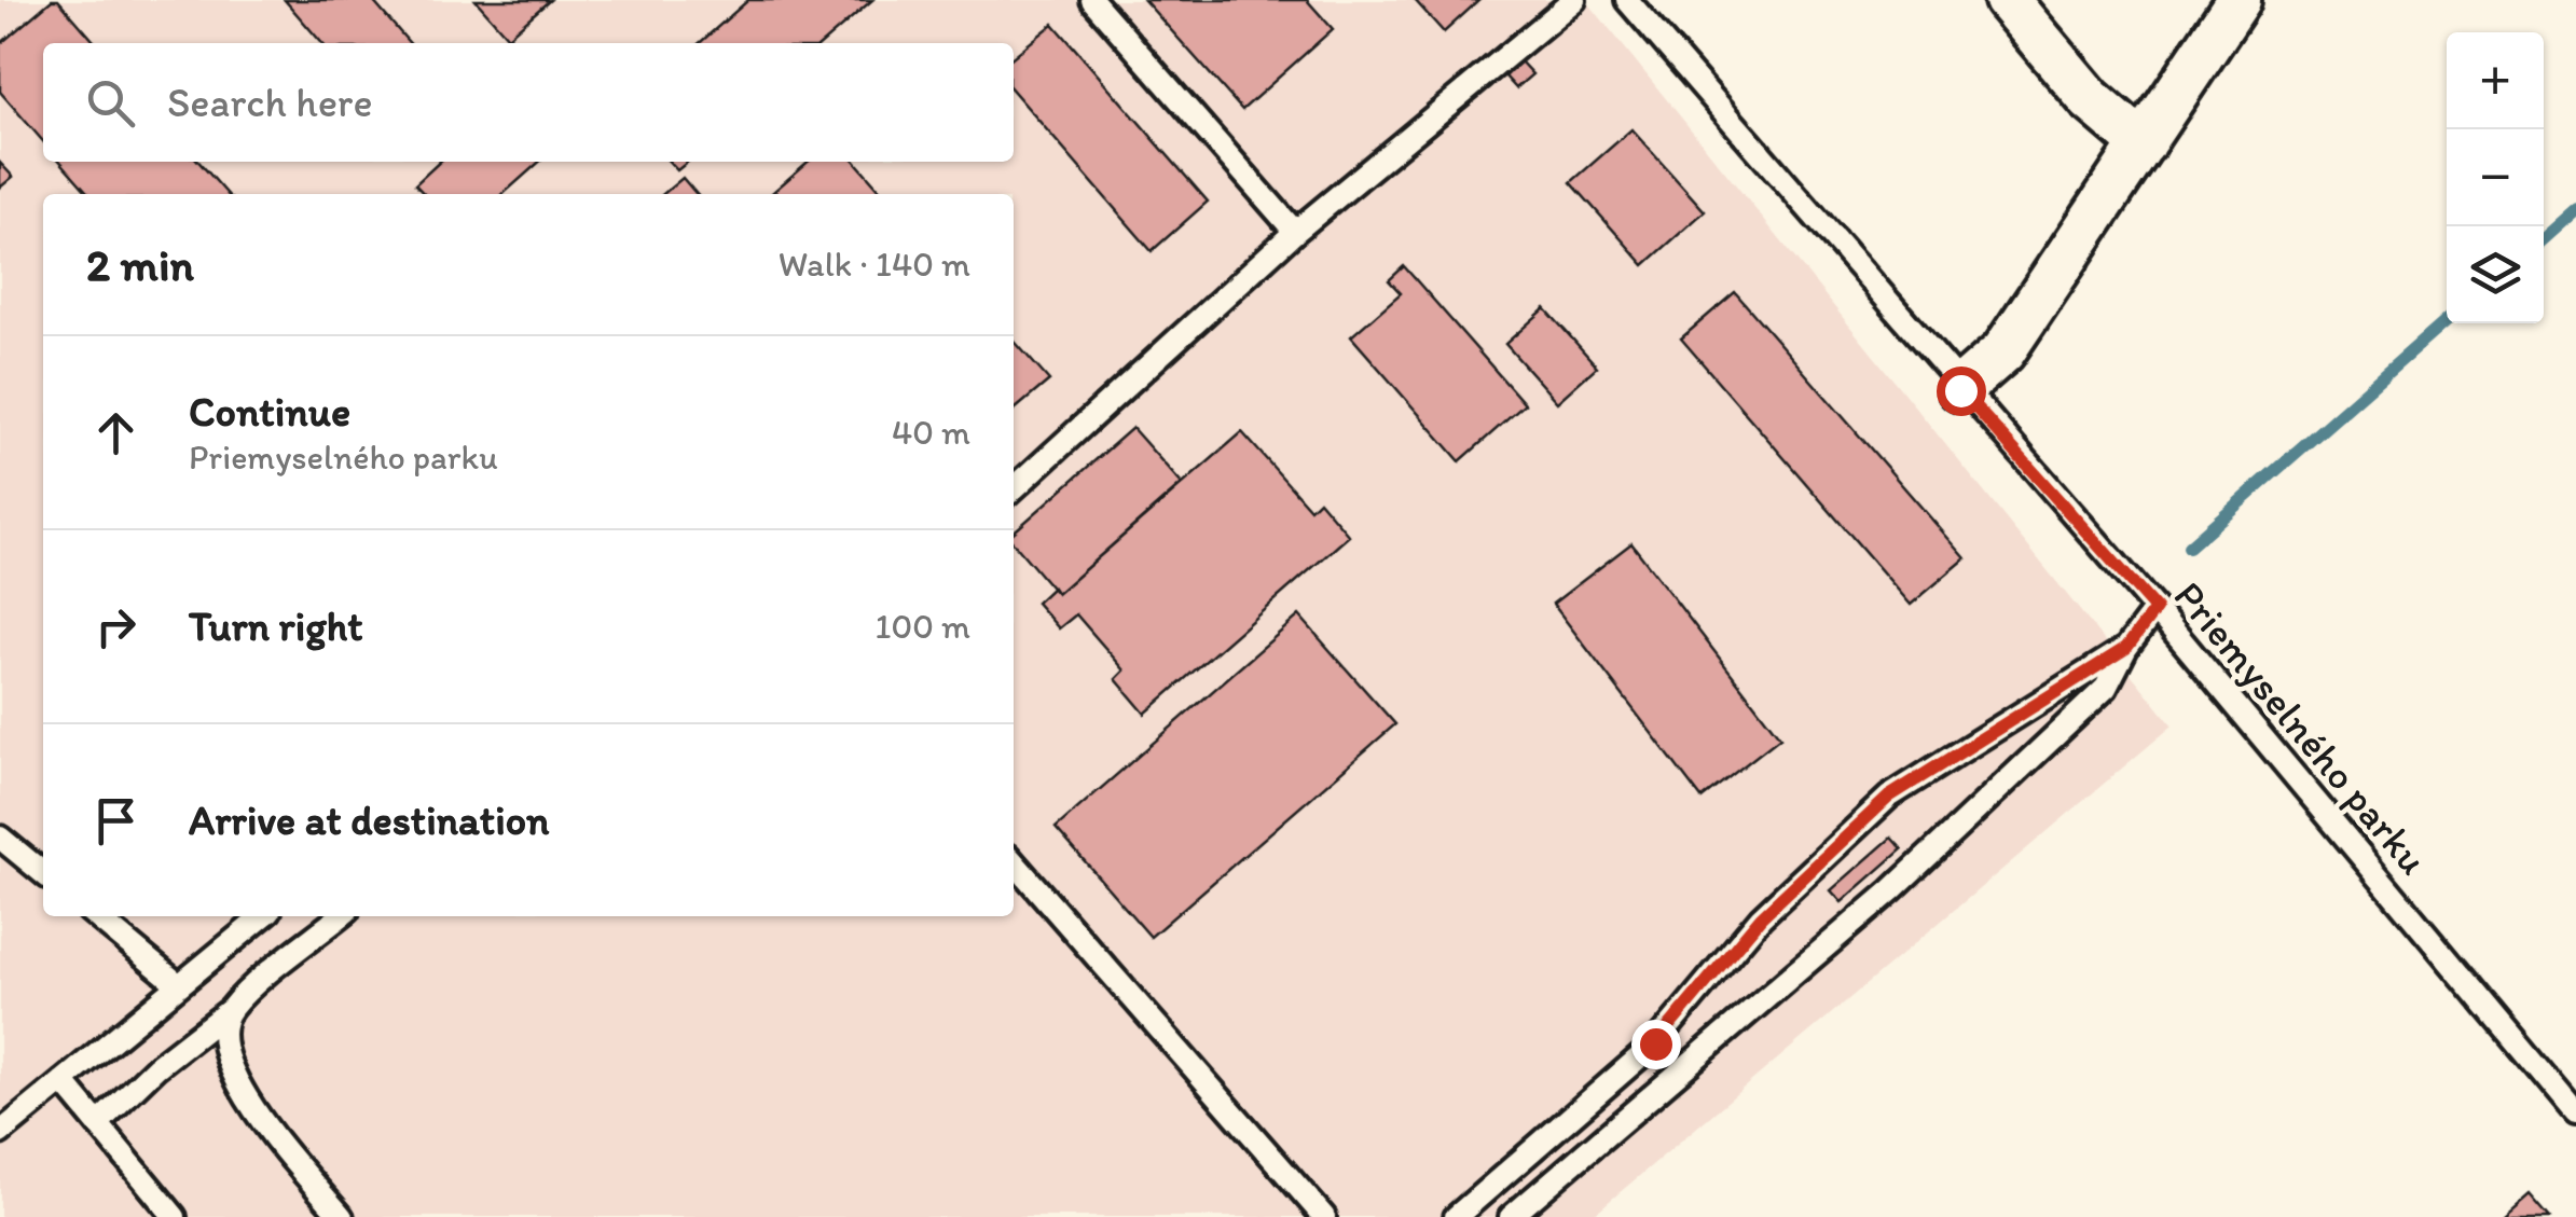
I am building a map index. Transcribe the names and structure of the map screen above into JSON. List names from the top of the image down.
{
  "streets": {
    "lane": ["Priemyselného parku"]
  },
  "page": {
    "map_buttons": ["+", "−"],
    "search": "Search here",
    "heading": ["2 min", "Walk · 140 m"],
    "list": [
      ["Continue", "Priemyselného parku", "40 m"],
      ["Turn right", "100 m"],
      "Arrive at destination"
    ]
  }
}
